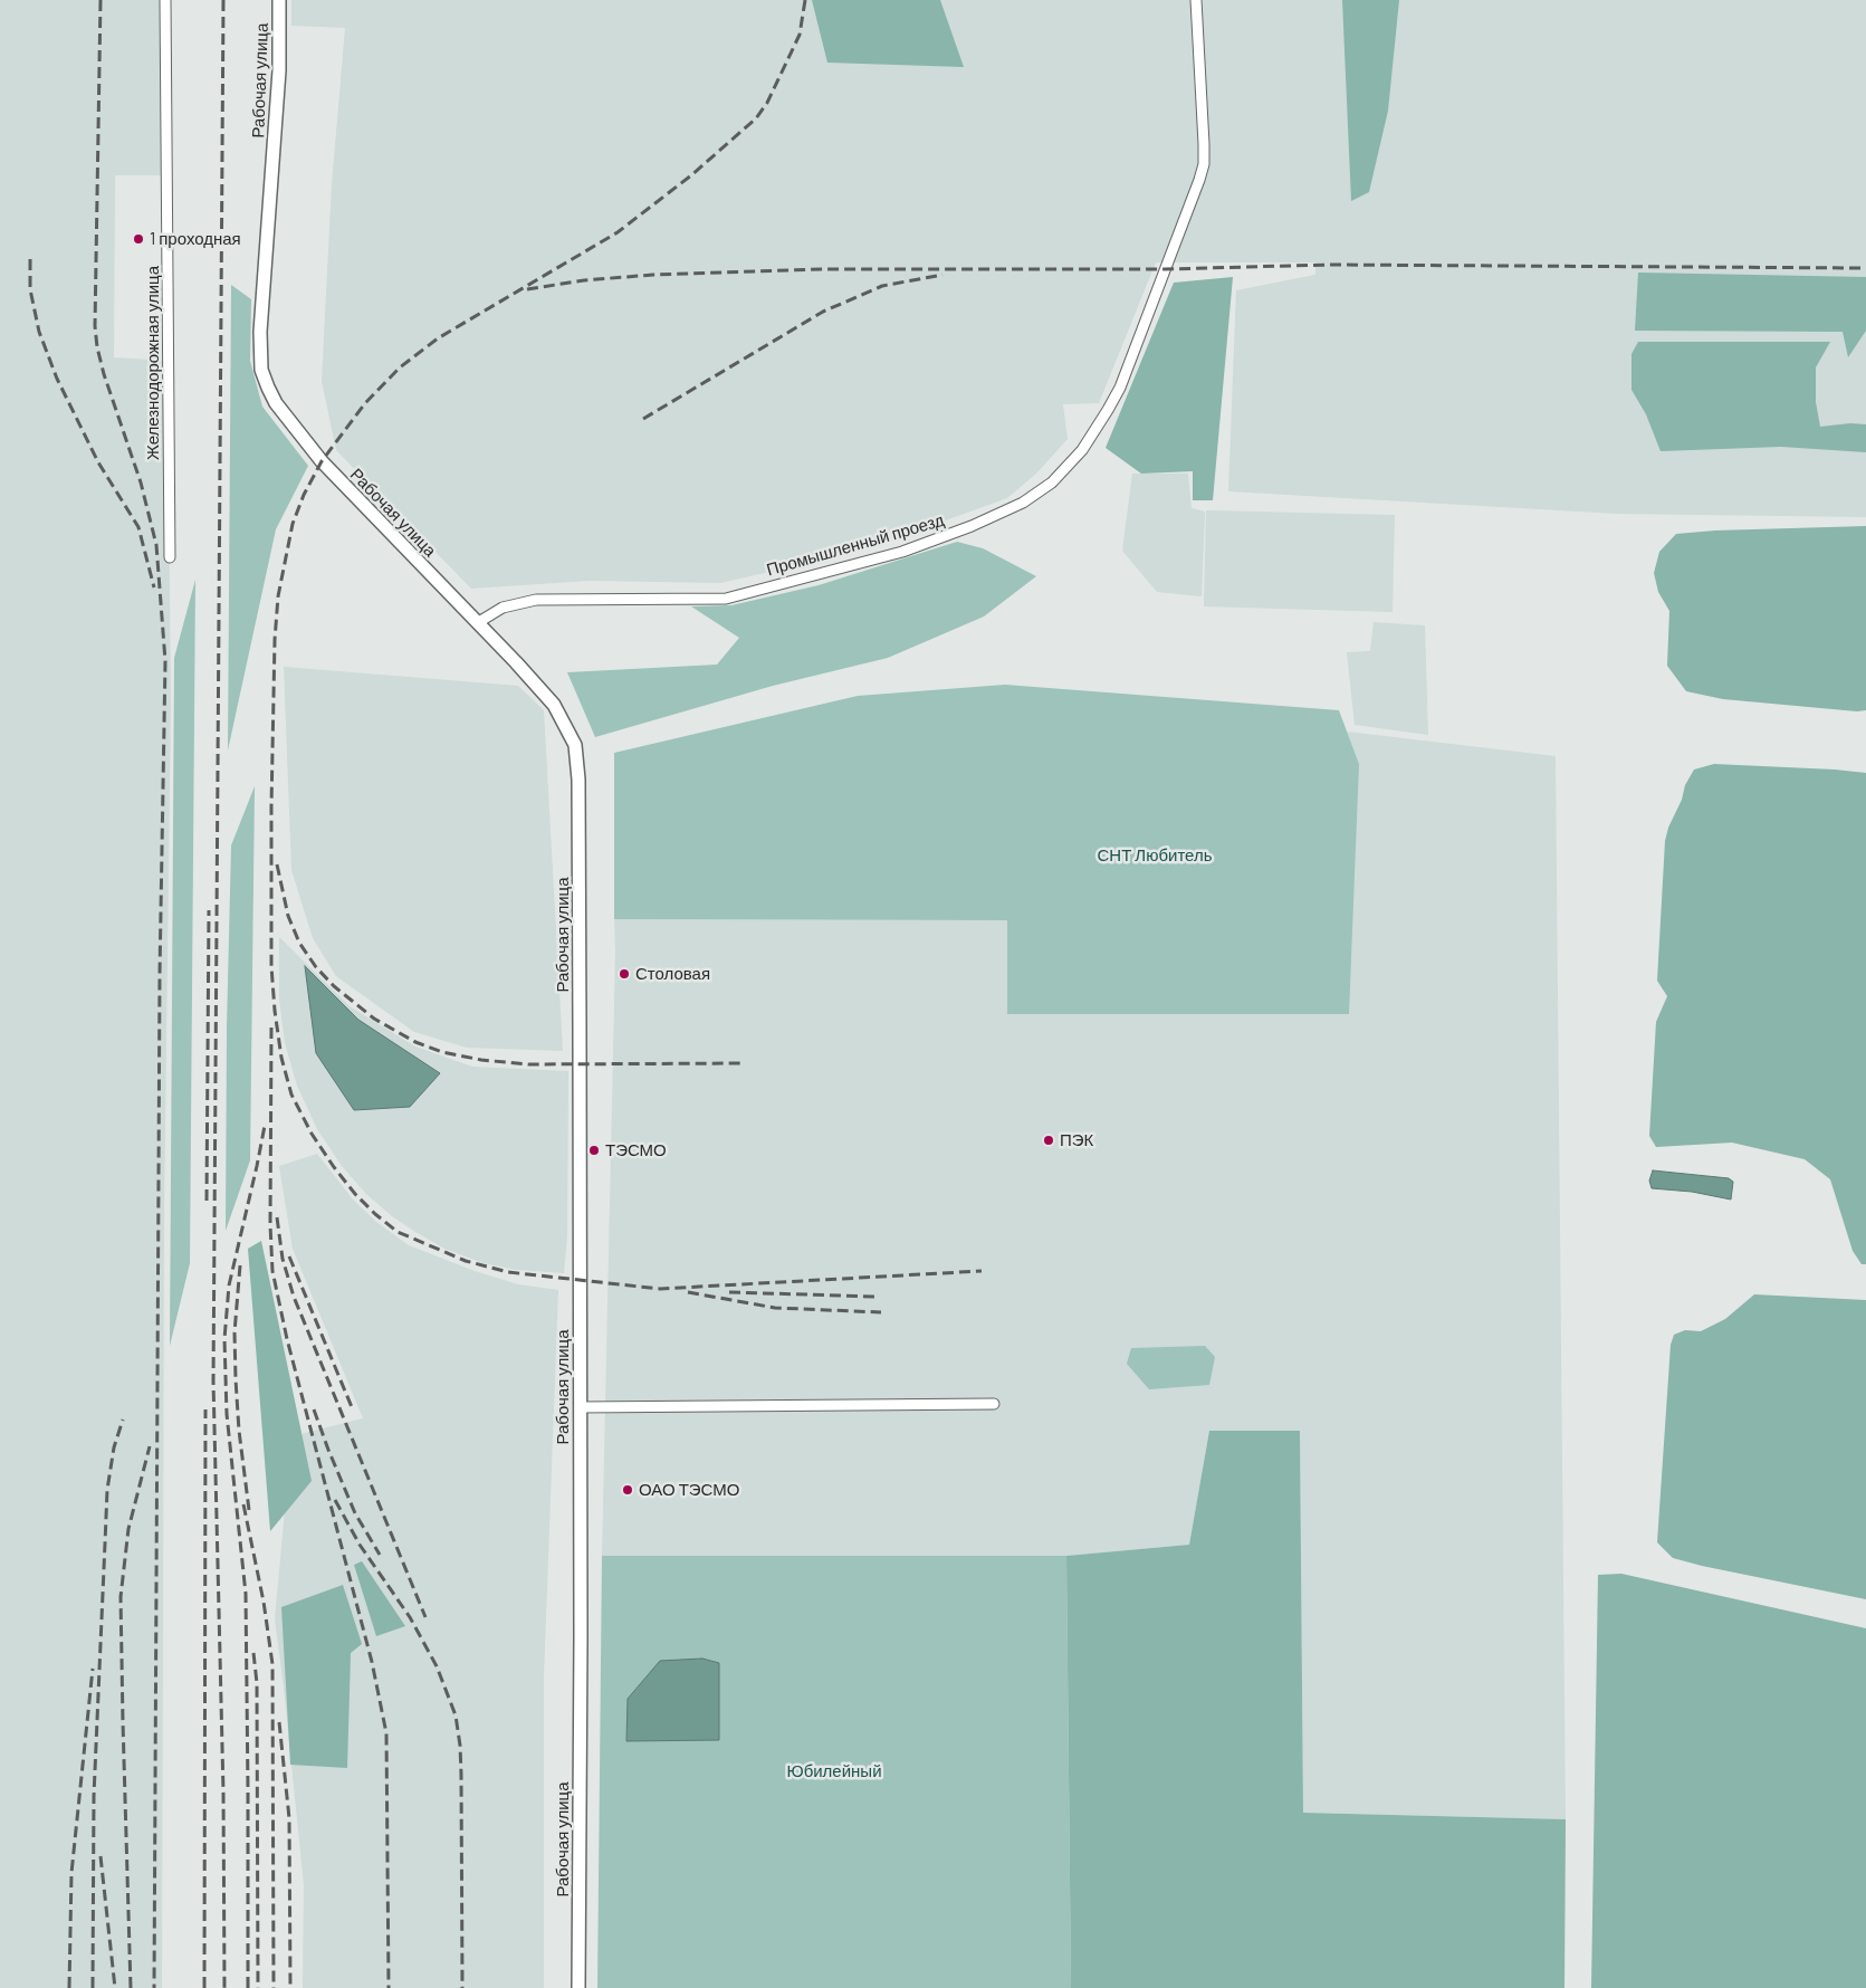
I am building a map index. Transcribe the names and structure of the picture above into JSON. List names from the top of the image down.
{
  "streets": {
    "street": ["Рабочая улица", "Железнодорожная улица", "Промышленный проезд"]
  },
  "crossings": [
    ["Рабочая улица", "Промышленный проезд"]
  ],
  "parks": ["СНТ Любитель", "Юбилейный"],
  "places": [
    "1 проходная",
    "Столовая",
    "ПЭК",
    "ТЭСМО",
    "ОАО ТЭСМО"
  ]
}
